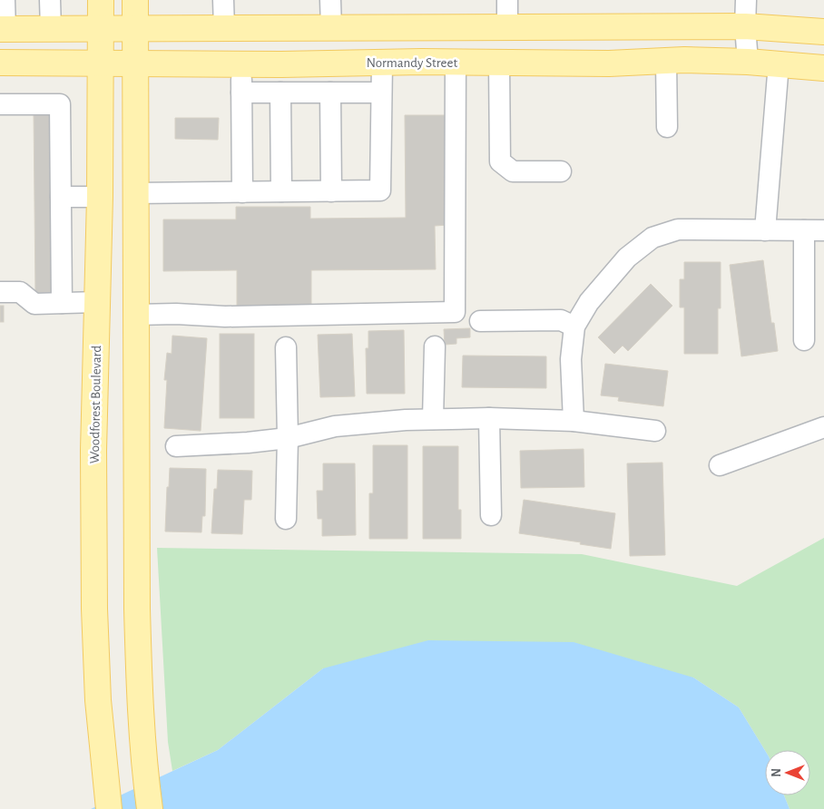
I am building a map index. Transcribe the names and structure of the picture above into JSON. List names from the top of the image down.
{
  "streets": {
    "main road": ["Normandy Street", "Woodforest Boulevard"]
  },
  "crossings": [
    ["Normandy Street", "Woodforest Boulevard"]
  ],
  "north": "left"
}
